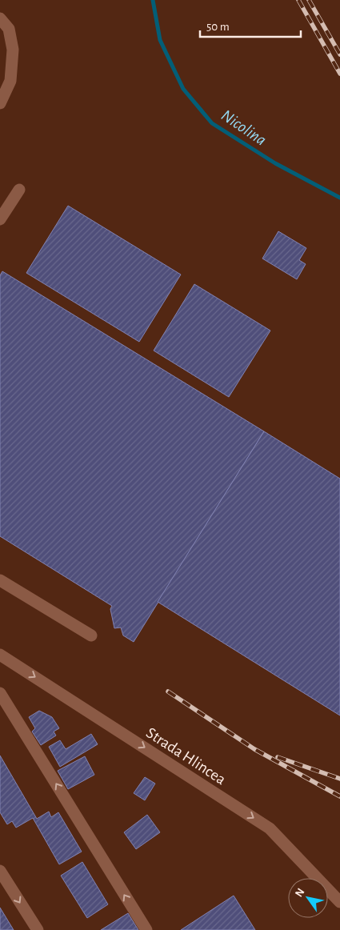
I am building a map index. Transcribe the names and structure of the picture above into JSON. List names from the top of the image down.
{
  "streets": {
    "street": ["Strada Hlincea"]
  },
  "water": ["Nicolina"],
  "scale_bar": "50 m",
  "north": "top left"
}
